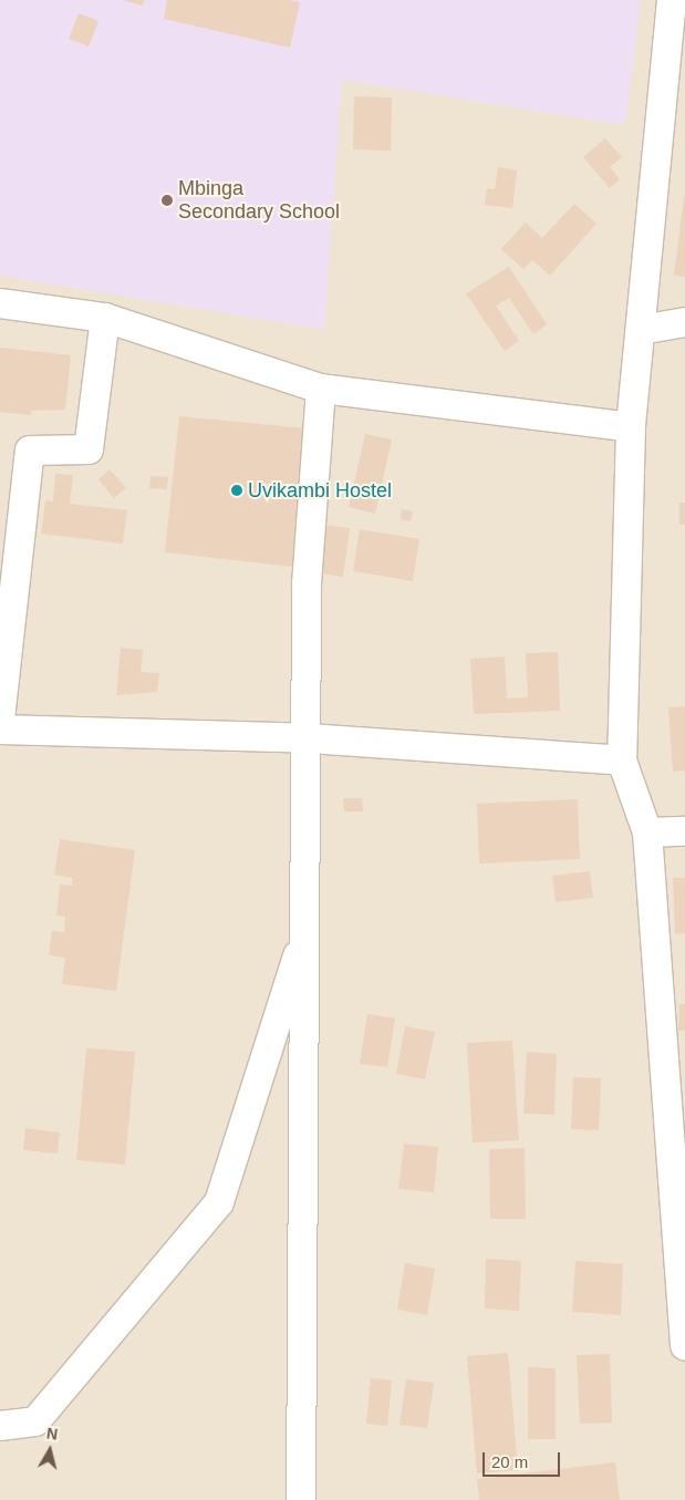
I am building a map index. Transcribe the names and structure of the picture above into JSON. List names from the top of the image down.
{
  "places": ["Mbinga Secondary School", "Uvikambi Hostel"],
  "scale_bar": "20 m",
  "north": "top"
}
